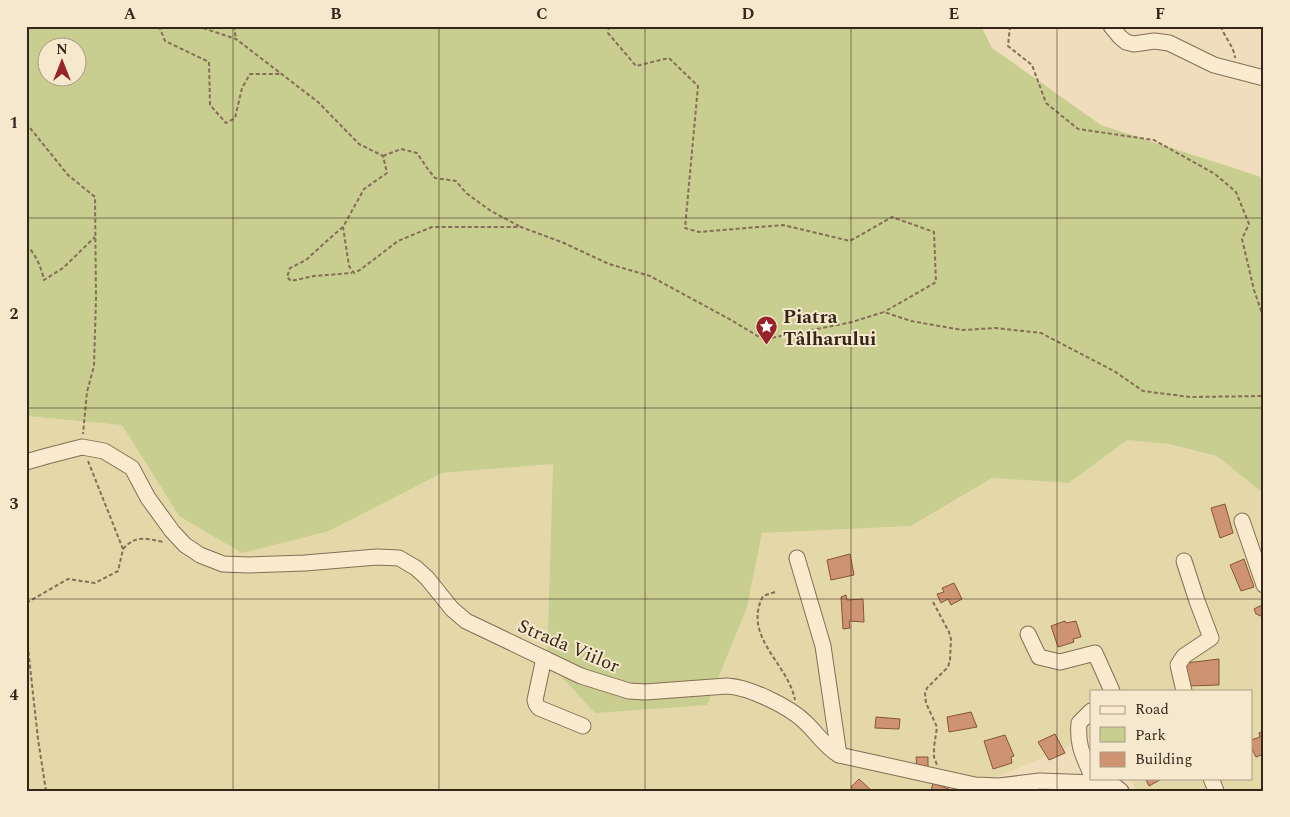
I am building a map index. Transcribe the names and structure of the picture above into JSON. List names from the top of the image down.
{
  "streets": {
    "street": ["Strada Viilor"]
  },
  "places": {
    "place": ["Piatra Tâlharului"]
  },
  "legend": ["Road", "Park", "Building"],
  "north": "top",
  "grid": {
    "columns": [
      "A",
      "B",
      "C",
      "D",
      "E",
      "F"
    ],
    "rows": [
      "1",
      "2",
      "3",
      "4"
    ]
  }
}
